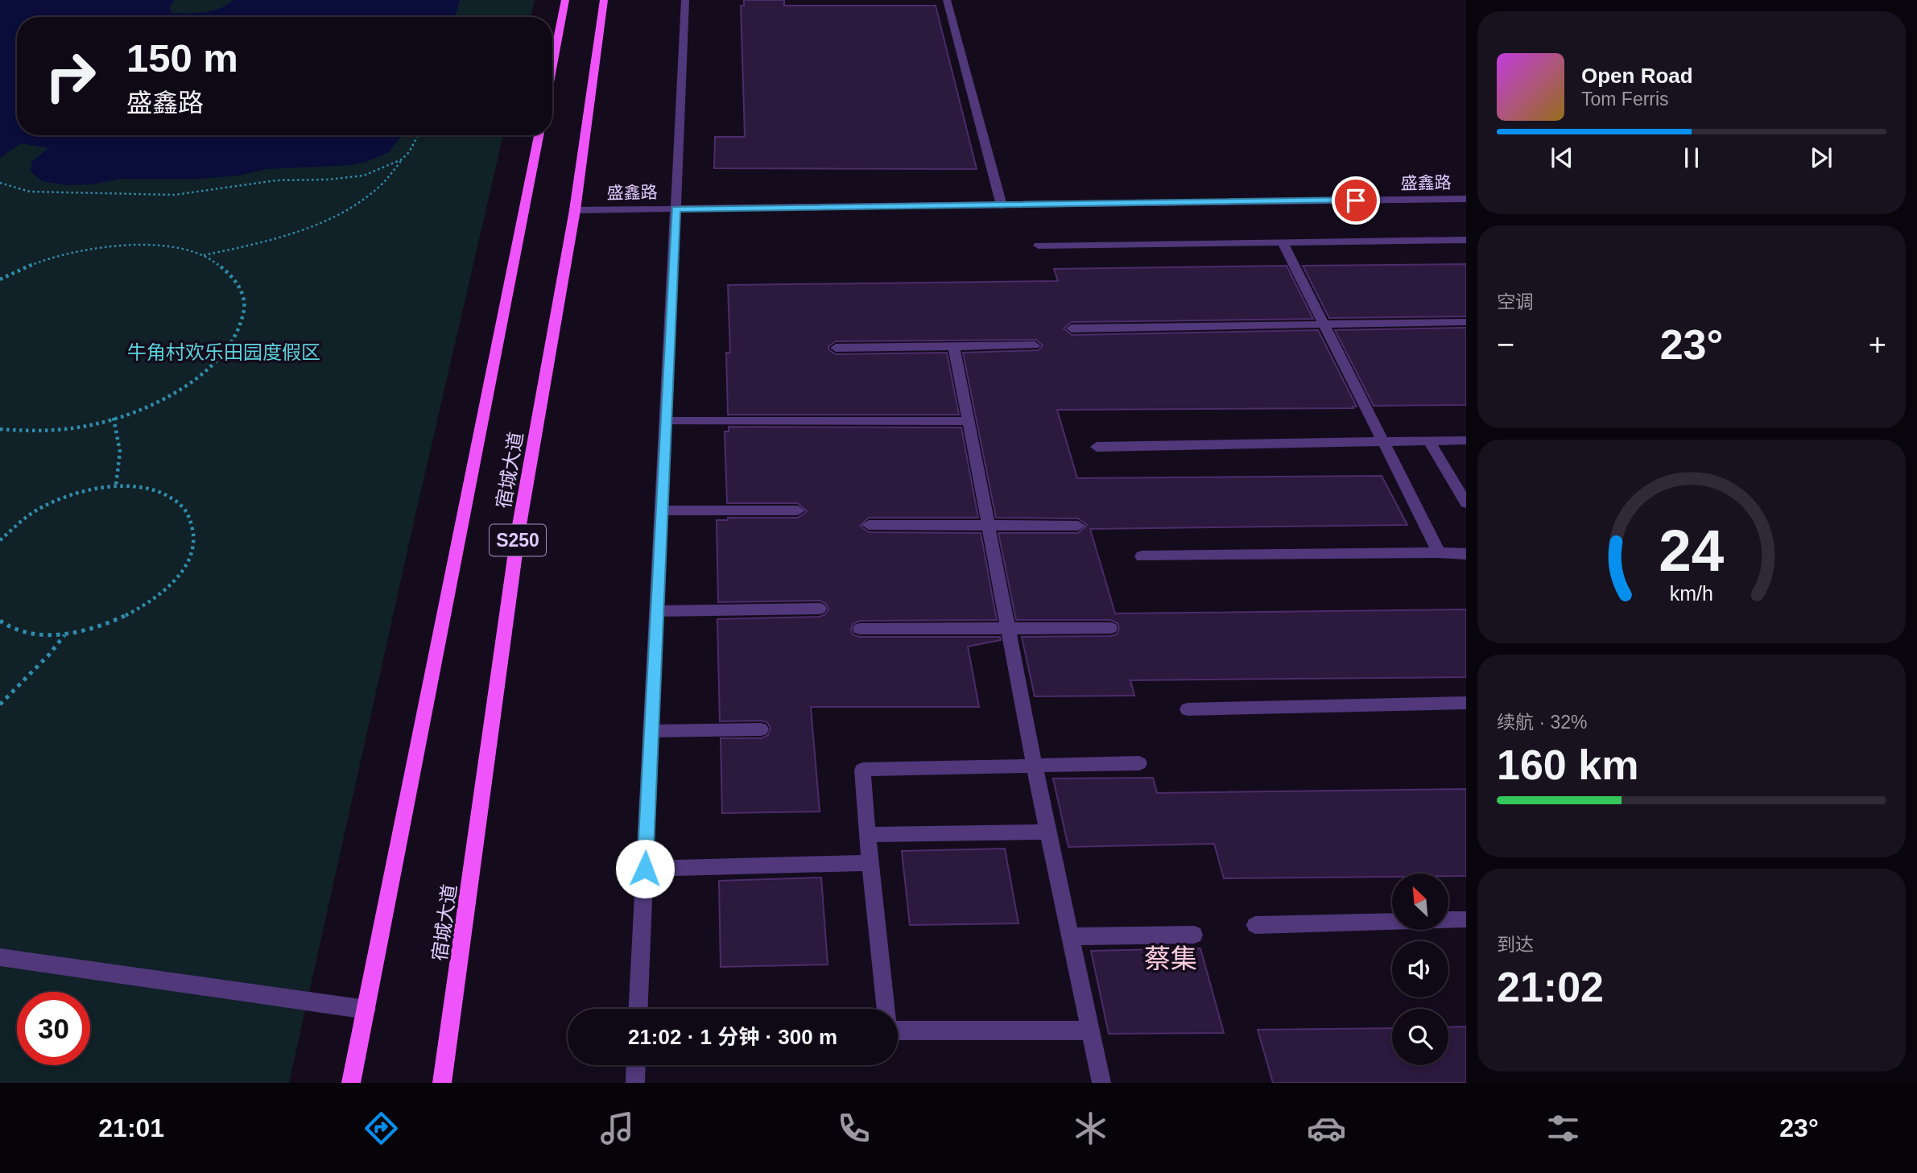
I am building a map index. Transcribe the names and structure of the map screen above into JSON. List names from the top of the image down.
{
  "streets": {
    "main road": ["宿城大道", "S250"],
    "street": ["盛鑫路"]
  },
  "crossings": [
    ["盛鑫路", "宿城大道"]
  ],
  "districts": ["蔡集"],
  "parks": ["牛角村欢乐田园度假区"],
  "north": "top left",
  "page": {
    "turn": ["150 m", "盛鑫路"],
    "song": ["Open Road", "Tom Ferris"],
    "tile": [
      "空调",
      ["续航 · 32%", "160 km"],
      ["到达", "21:02"]
    ],
    "heat": ["−", "23°", "+"],
    "limit": "30",
    "trip": "21:02 · 1 分钟 · 300 m",
    "tabs": ["21:01", "23°"],
    "gauge": ["24", "km/h"]
  }
}
